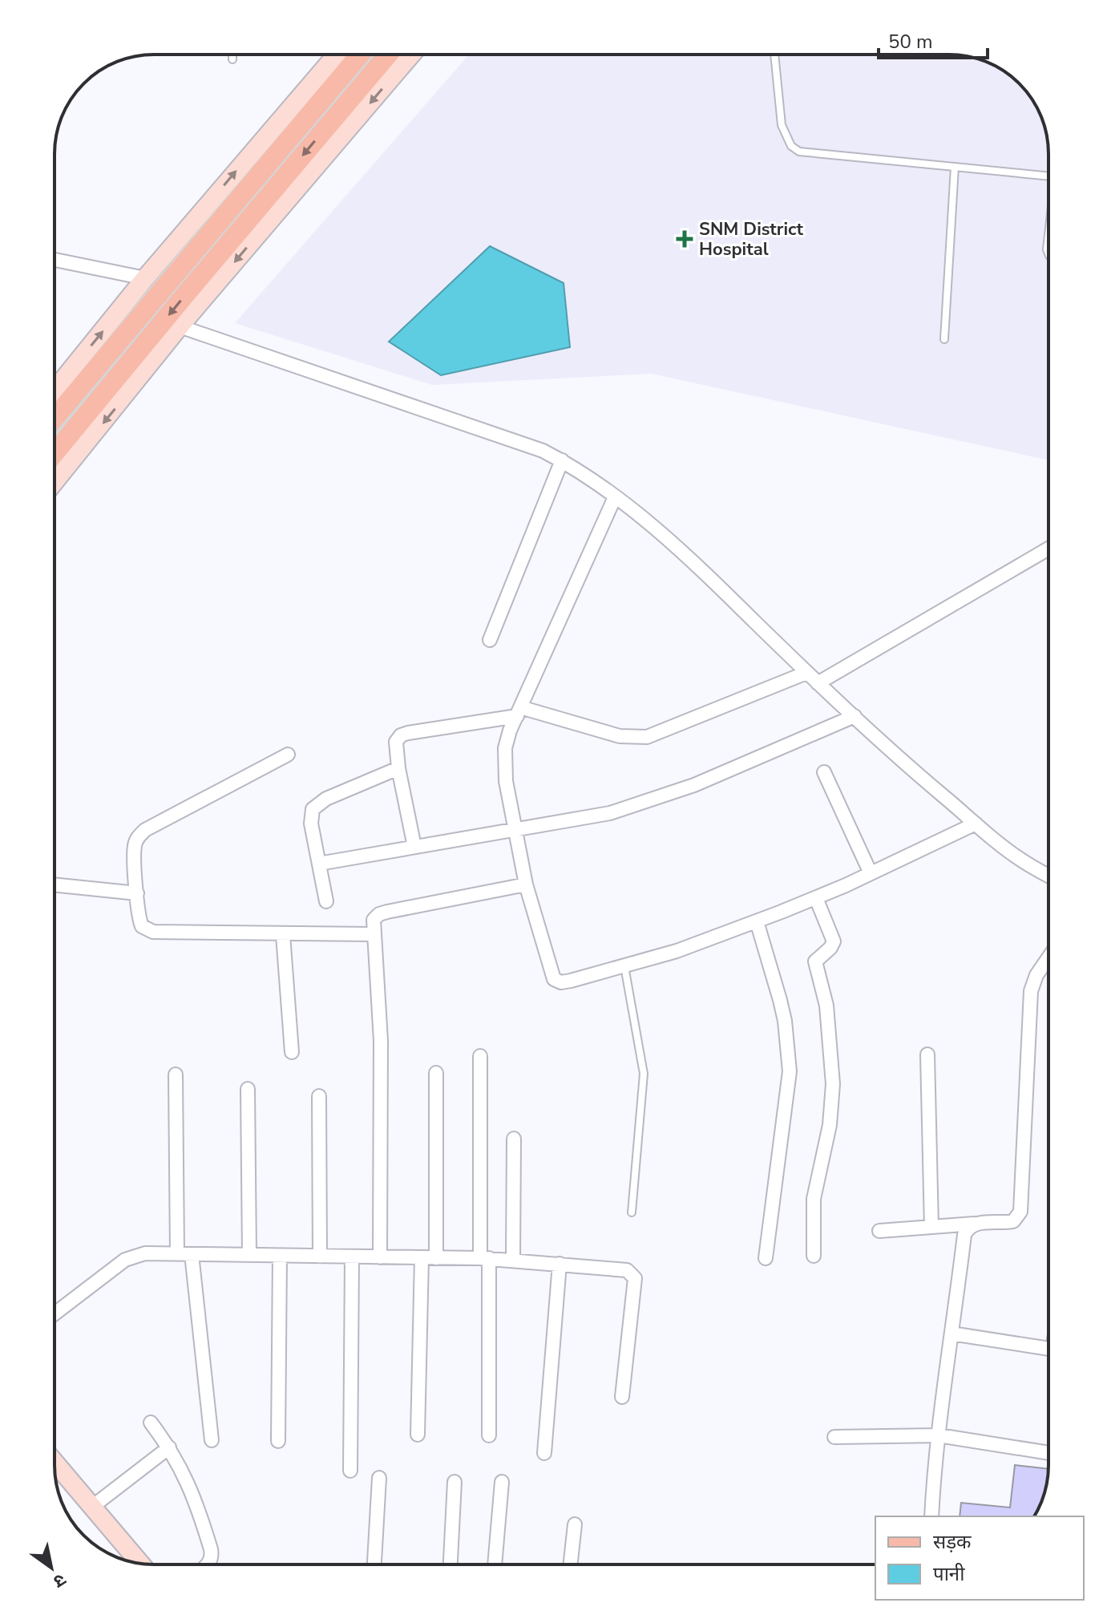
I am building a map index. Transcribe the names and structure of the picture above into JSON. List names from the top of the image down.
{
  "places": {
    "health": ["SNM District Hospital"]
  },
  "legend": ["सड़क", "पानी"],
  "scale_bar": "50 m",
  "north": "bottom right"
}
